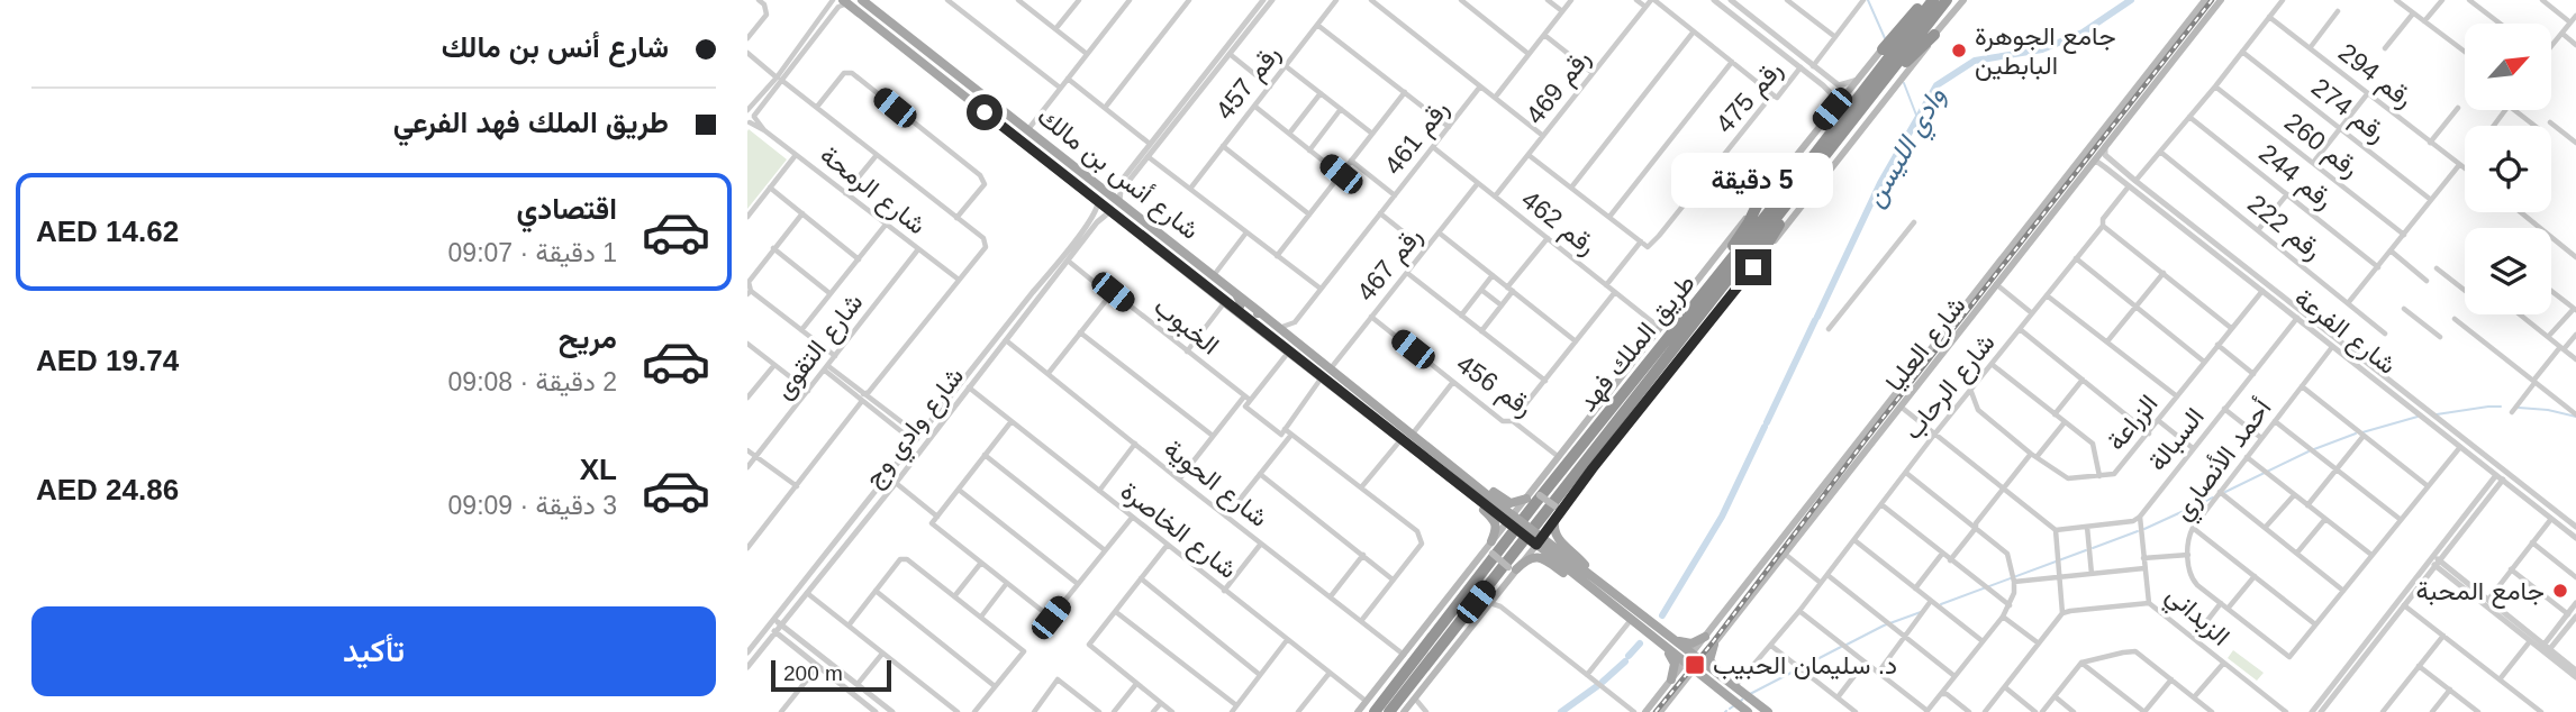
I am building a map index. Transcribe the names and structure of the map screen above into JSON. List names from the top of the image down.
{
  "streets": {
    "highway": ["طريق الملك فهد"],
    "main road": ["شارع أنس بن مالك", "شارع العليا"],
    "street": [
      "رقم 294",
      "رقم 457",
      "رقم 469",
      "رقم 475",
      "رقم 274",
      "رقم 461",
      "رقم 260",
      "رقم 244",
      "شارع الرمحة",
      "رقم 462",
      "رقم 222",
      "رقم 467",
      "الخبوب",
      "شارع الفرعة",
      "شارع التقوى",
      "رقم 456",
      "شارع الرحاب",
      "الزراعة",
      "شارع وادي وج",
      "السبالة",
      "أحمد الأنصاري",
      "شارع الحوية",
      "شارع الخاصرة",
      "الزبداني"
    ]
  },
  "crossings": [
    ["رقم 469", "رقم 462"],
    ["رقم 475", "رقم 462"],
    ["رقم 461", "رقم 462"],
    ["شارع أنس بن مالك", "رقم 467"],
    ["شارع أنس بن مالك", "شارع العليا"],
    ["شارع أنس بن مالك", "شارع وادي وج"],
    ["شارع الرمحة", "شارع التقوى"],
    ["رقم 462", "رقم 467"],
    ["رقم 467", "رقم 456"],
    ["الخبوب", "شارع وادي وج"],
    ["شارع الفرعة", "شارع العليا"],
    ["شارع الفرعة", "شارع الرحاب"],
    ["شارع الفرعة", "الزراعة"],
    ["شارع الفرعة", "السبالة"],
    ["شارع الفرعة", "أحمد الأنصاري"],
    ["شارع الرحاب", "الزراعة"],
    ["شارع وادي وج", "شارع الحوية"],
    ["شارع وادي وج", "شارع الخاصرة"],
    ["السبالة", "الزبداني"]
  ],
  "water": ["وادي الليسن"],
  "places": {
    "other": ["جامع الجوهرة البابطين", "جامع المحبة"],
    "transit": ["د. سليمان الحبيب"]
  },
  "scale_bar": "200 m",
  "north": "top right",
  "page": {
    "banner": ["شارع أنس بن مالك", "طريق الملك فهد الفرعي"],
    "bubble": "5 دقيقة",
    "list": [
      {
        "name": "اقتصادي",
        "note": "1 دقيقة · 09:07",
        "value": "AED 14.62"
      },
      {
        "name": "مريح",
        "note": "2 دقيقة · 09:08",
        "value": "AED 19.74"
      },
      {
        "name": "XL",
        "note": "3 دقيقة · 09:09",
        "value": "AED 24.86"
      }
    ],
    "buttons": "تأكيد",
    "scale": "200 m"
  }
}
